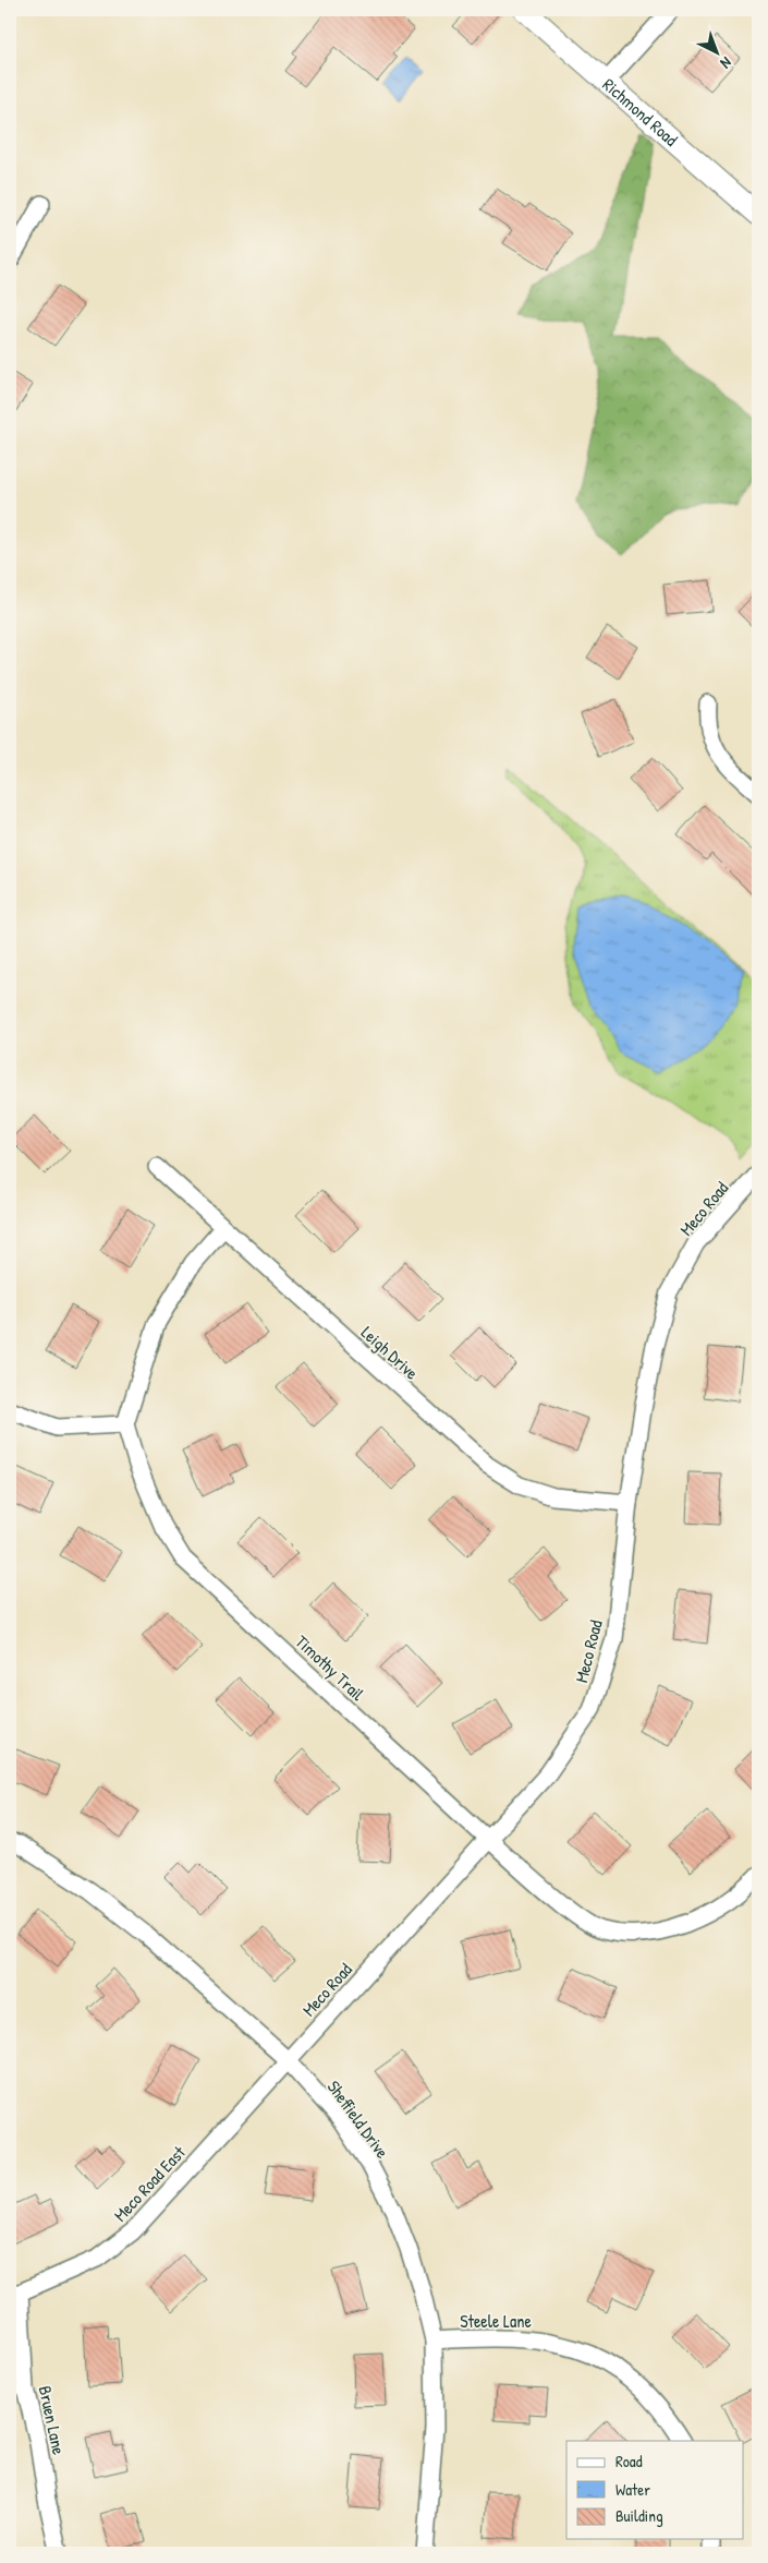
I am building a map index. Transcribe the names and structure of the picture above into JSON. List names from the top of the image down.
{
  "streets": {
    "street": [
      "Richmond Road",
      "Meco Road",
      "Leigh Drive",
      "Timothy Trail",
      "Sheffield Drive",
      "Meco Road East",
      "Steele Lane",
      "Bruen Lane"
    ]
  },
  "crossings": [
    ["Meco Road", "Leigh Drive"],
    ["Meco Road", "Timothy Trail"],
    ["Meco Road", "Sheffield Drive"],
    ["Meco Road", "Meco Road East"],
    ["Sheffield Drive", "Meco Road East"],
    ["Sheffield Drive", "Steele Lane"],
    ["Meco Road East", "Bruen Lane"]
  ],
  "legend": ["Road", "Water", "Building"],
  "north": "bottom right"
}
